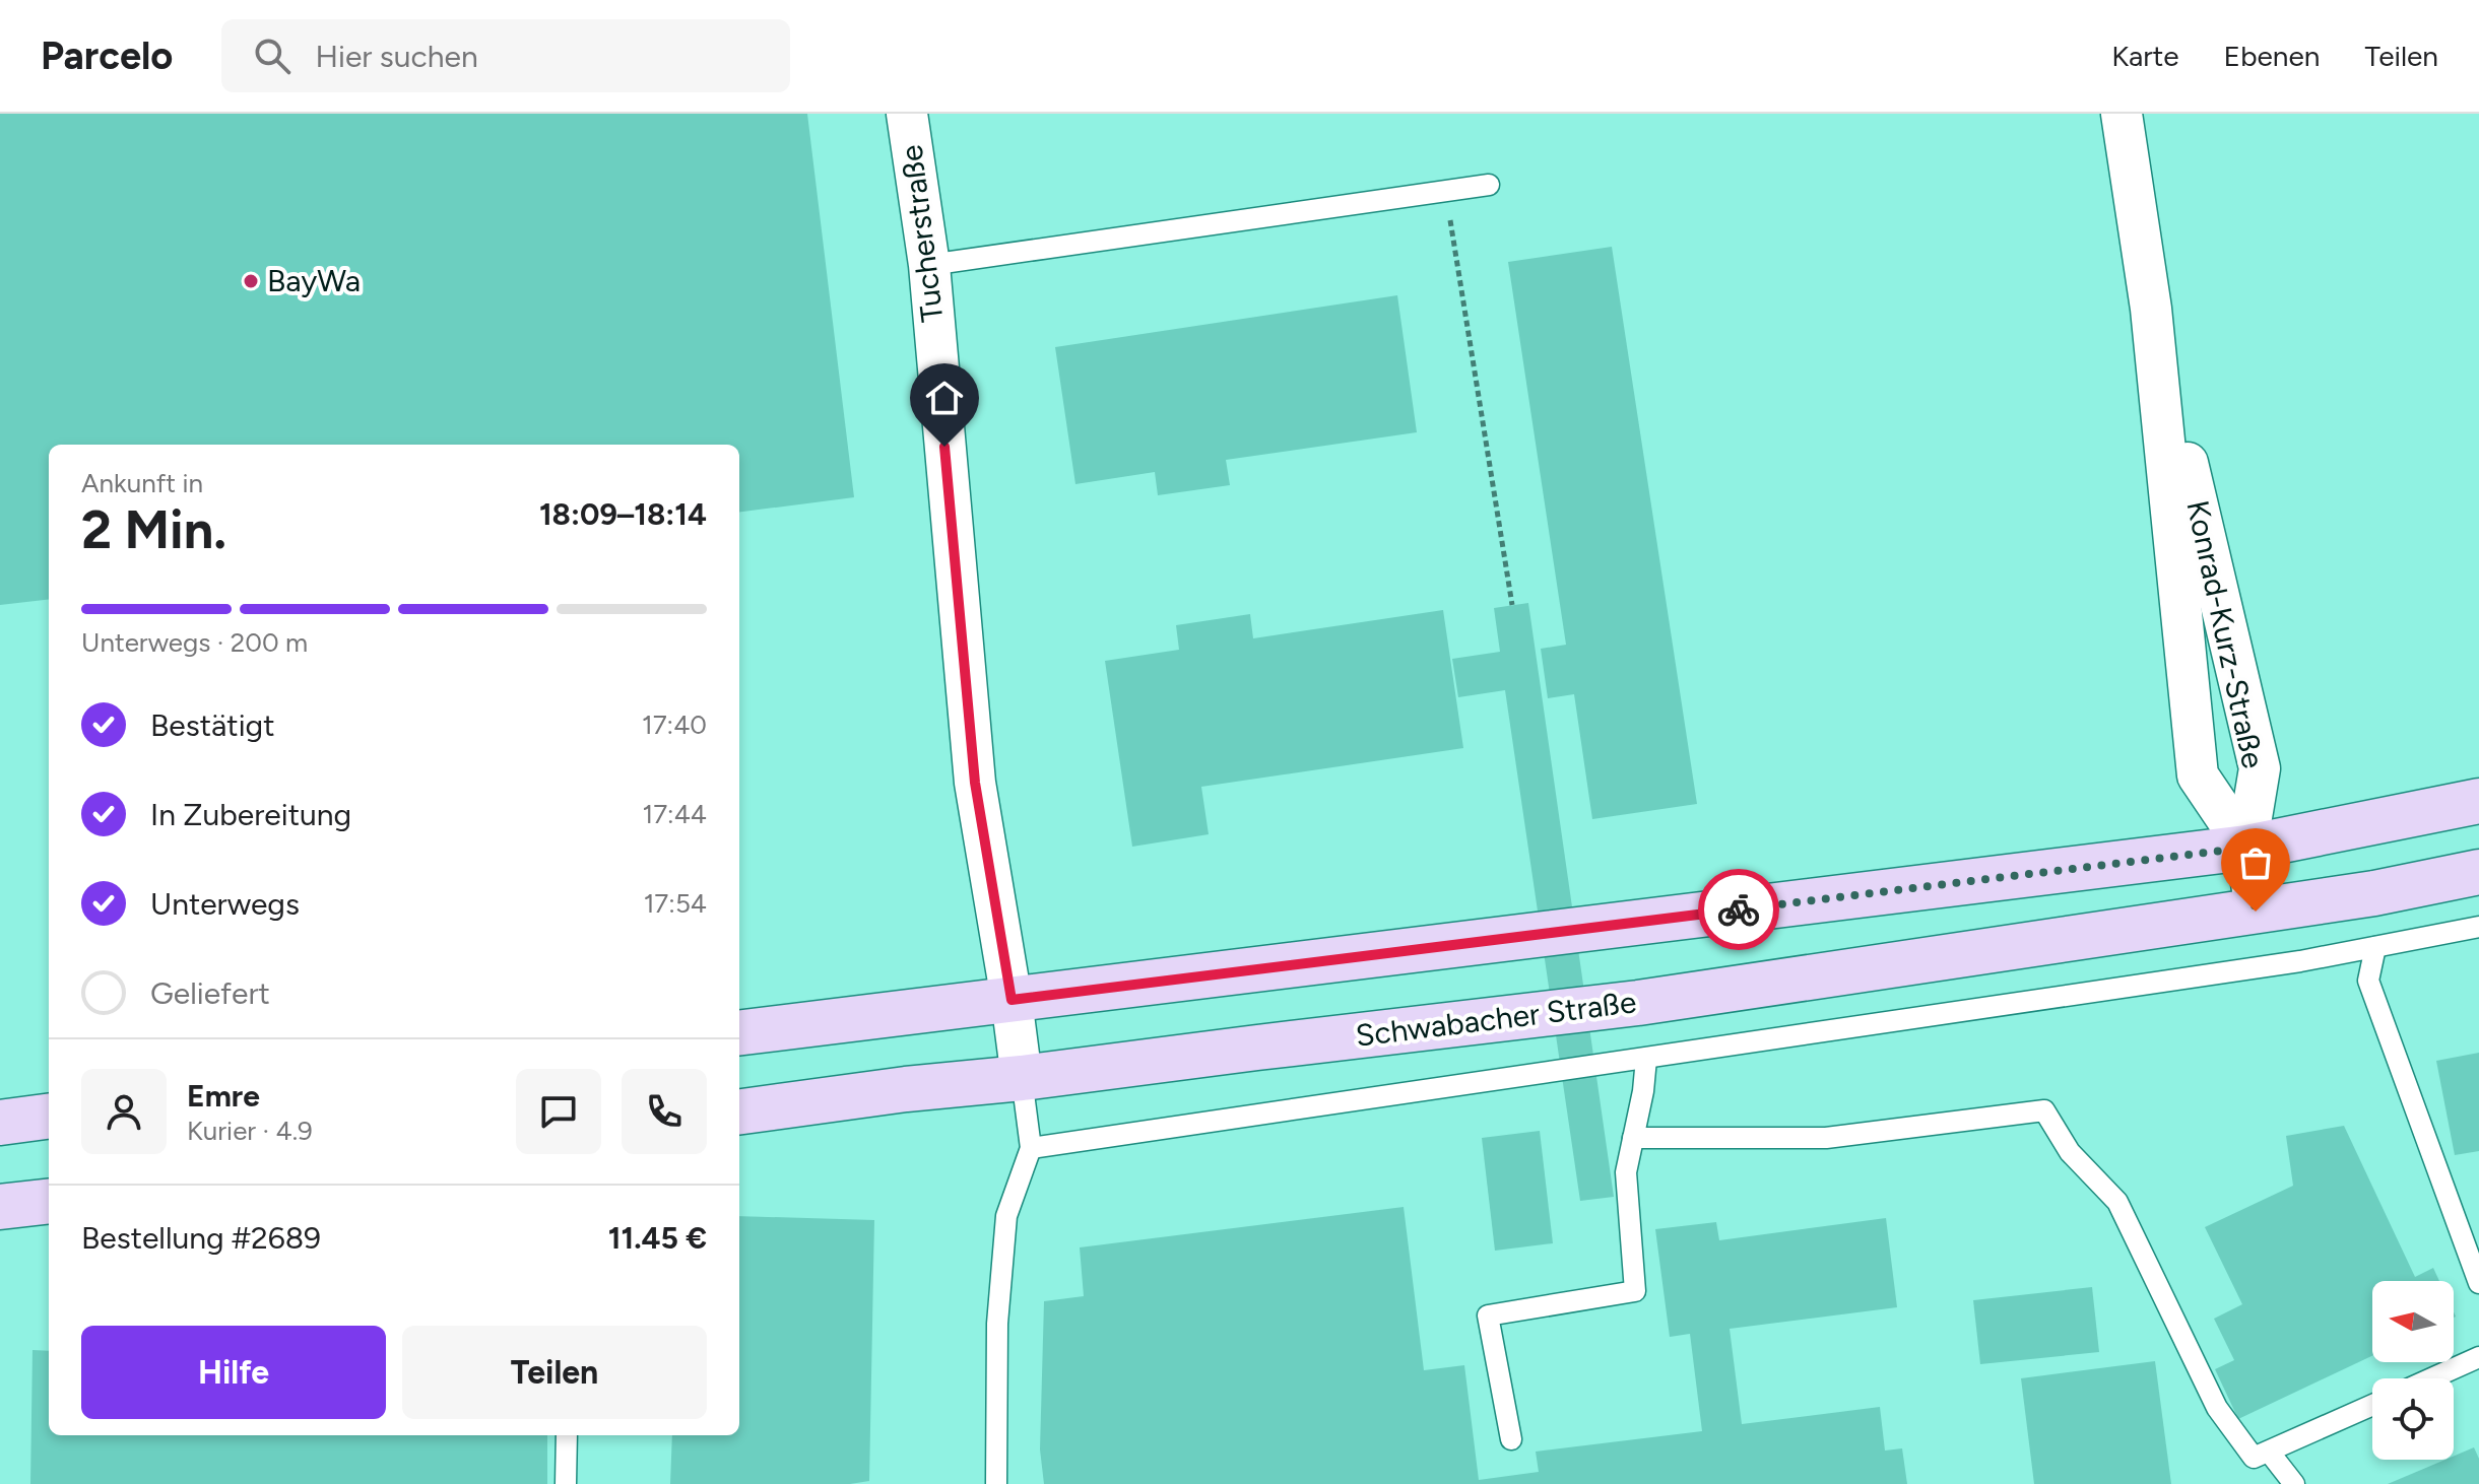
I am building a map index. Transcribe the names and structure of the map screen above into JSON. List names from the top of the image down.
{
  "streets": {
    "main road": ["Schwabacher Straße"],
    "street": ["Tucherstraße", "Konrad-Kurz-Straße"]
  },
  "crossings": [
    ["Tucherstraße", "Schwabacher Straße"]
  ],
  "places": ["BayWa"],
  "north": "left",
  "page": {
    "header": "Parcelo",
    "search": "Hier suchen",
    "nav": ["Karte", "Ebenen", "Teilen"],
    "heading": ["2 Min.", "Ankunft in", "18:09–18:14"],
    "panel": [
      "Emre",
      "Kurier · 4.9",
      "Bestellung #2689",
      "11.45 €"
    ],
    "bar": "Unterwegs · 200 m",
    "list": [
      ["Bestätigt", "17:40"],
      ["In Zubereitung", "17:44"],
      ["Unterwegs", "17:54"],
      "Geliefert"
    ],
    "buttons": ["Hilfe", "Teilen"]
  }
}
